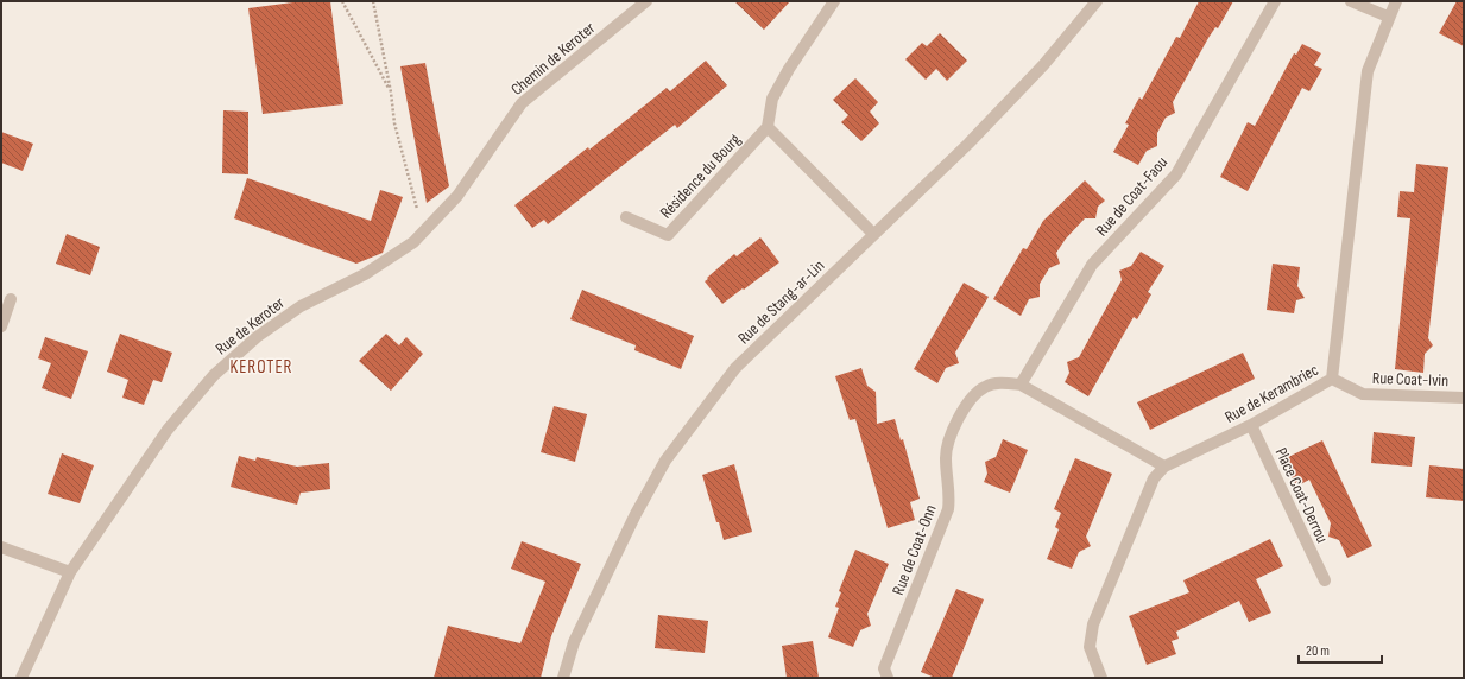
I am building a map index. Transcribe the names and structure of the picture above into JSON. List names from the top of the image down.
{
  "streets": {
    "street": [
      "Chemin de Keroter",
      "Résidence du Bourg",
      "Rue de Coat-Faou",
      "Rue de Stang-ar-Lin",
      "Rue de Keroter",
      "Rue Coat-Ivin",
      "Rue de Kerambriec",
      "Place Coat-Derrou",
      "Rue de Coat-Onn"
    ]
  },
  "crossings": [
    ["Chemin de Keroter", "Rue de Keroter"],
    ["Rue de Coat-Faou", "Rue de Coat-Onn"],
    ["Rue Coat-Ivin", "Rue de Kerambriec"],
    ["Rue de Kerambriec", "Place Coat-Derrou"],
    ["Rue de Kerambriec", "Rue de Coat-Onn"]
  ],
  "districts": ["KEROTER"],
  "scale_bar": "20 m"
}
